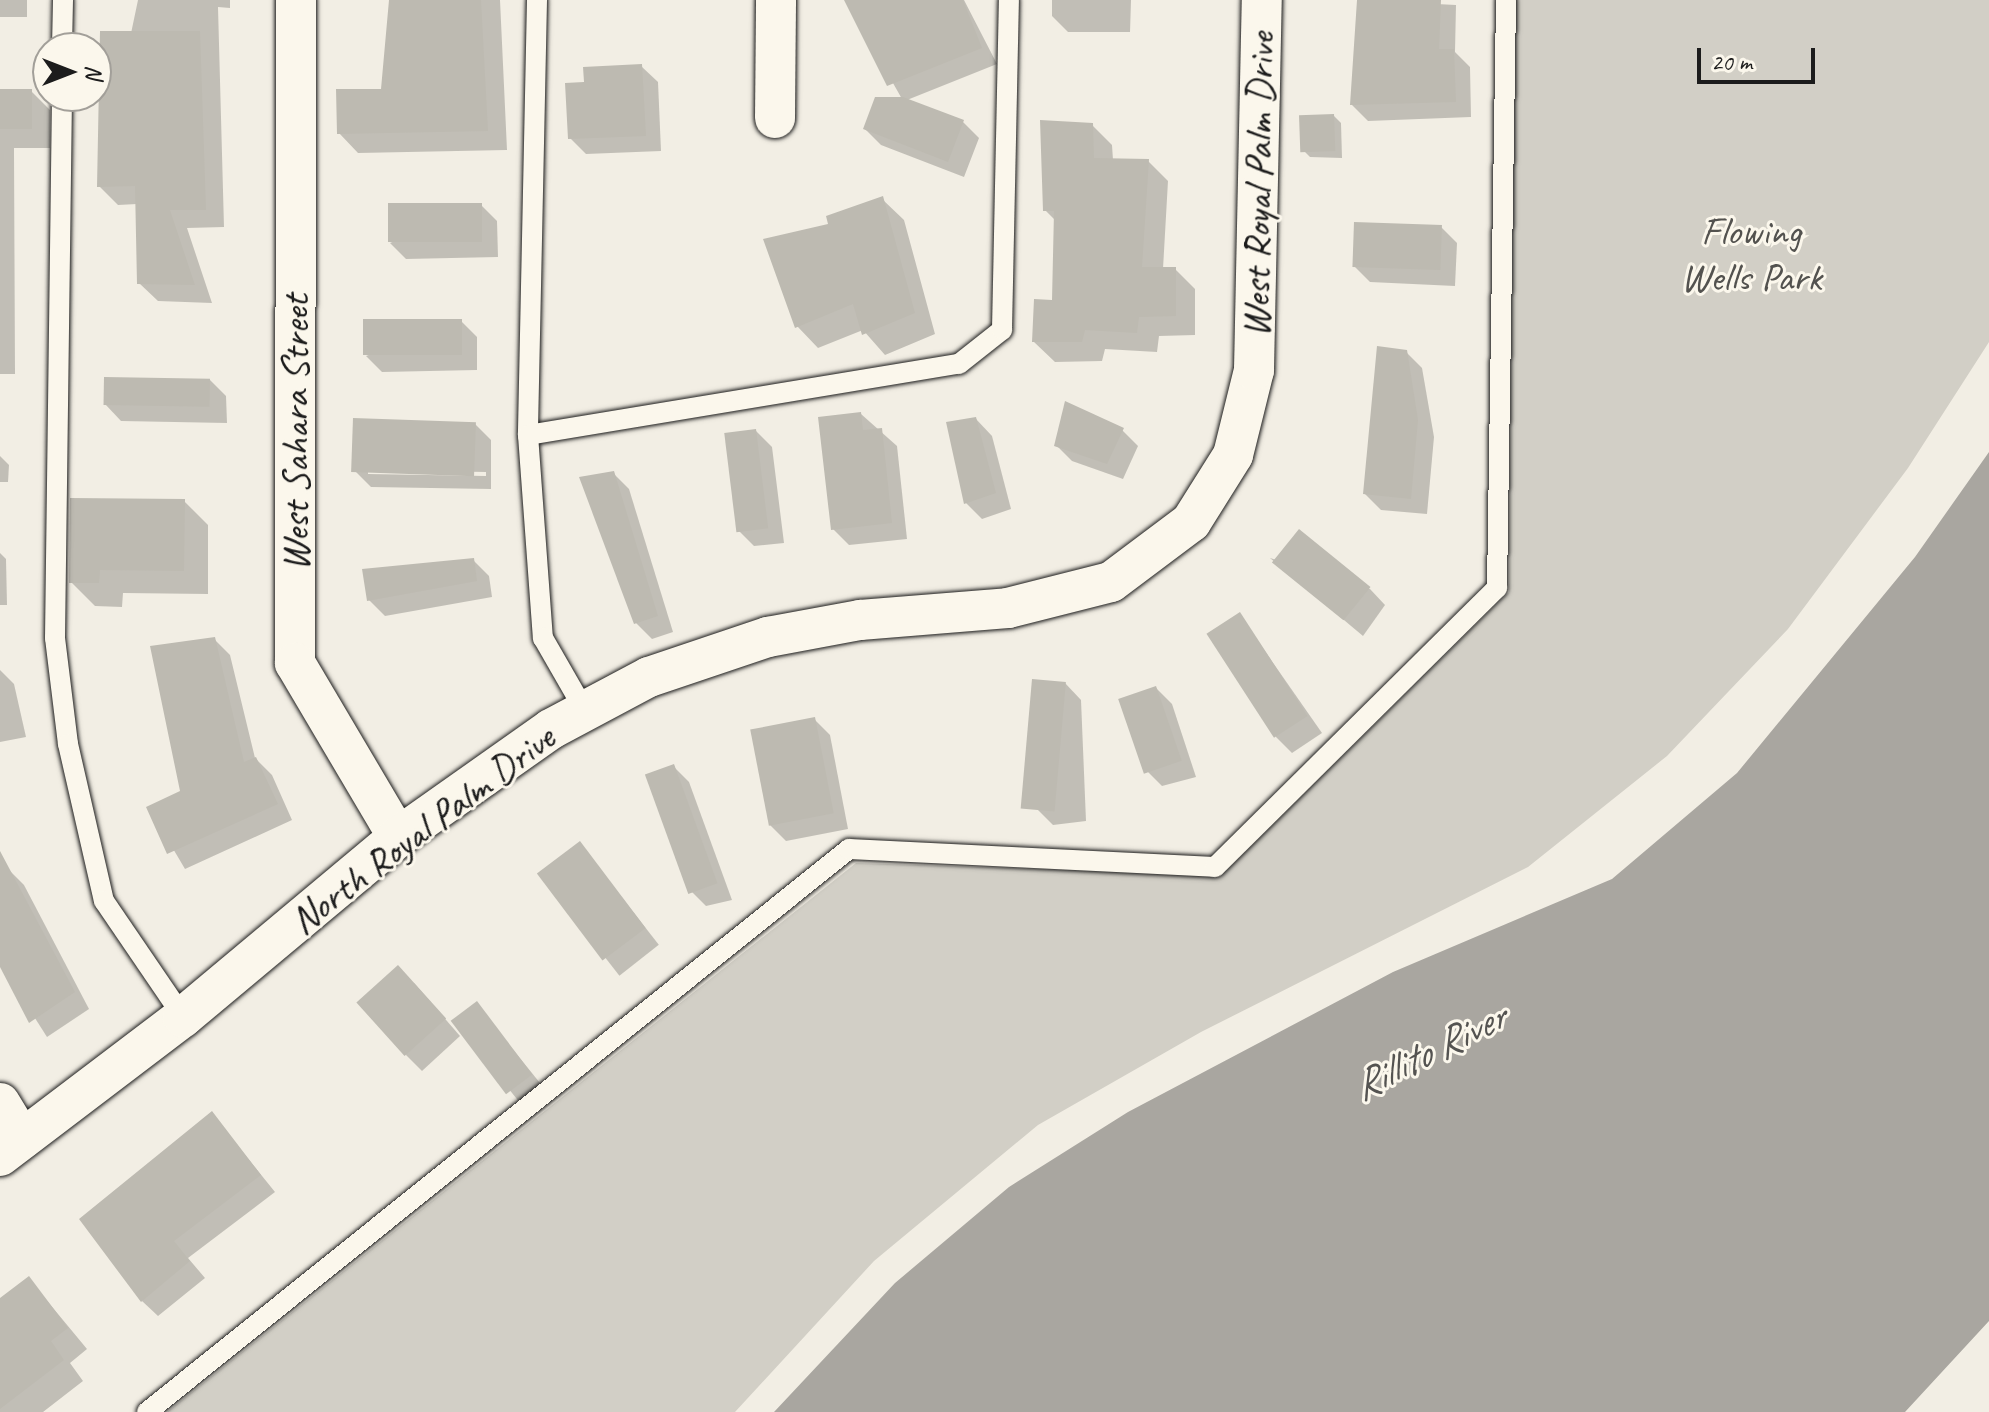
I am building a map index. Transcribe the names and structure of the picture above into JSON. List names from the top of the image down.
{
  "streets": {
    "street": ["West Royal Palm Drive", "West Sahara Street", "North Royal Palm Drive"]
  },
  "crossings": [
    ["West Royal Palm Drive", "North Royal Palm Drive"],
    ["West Sahara Street", "North Royal Palm Drive"]
  ],
  "water": ["Rillito River"],
  "parks": ["Flowing Wells Park"],
  "scale_bar": "20 m",
  "north": "right"
}
